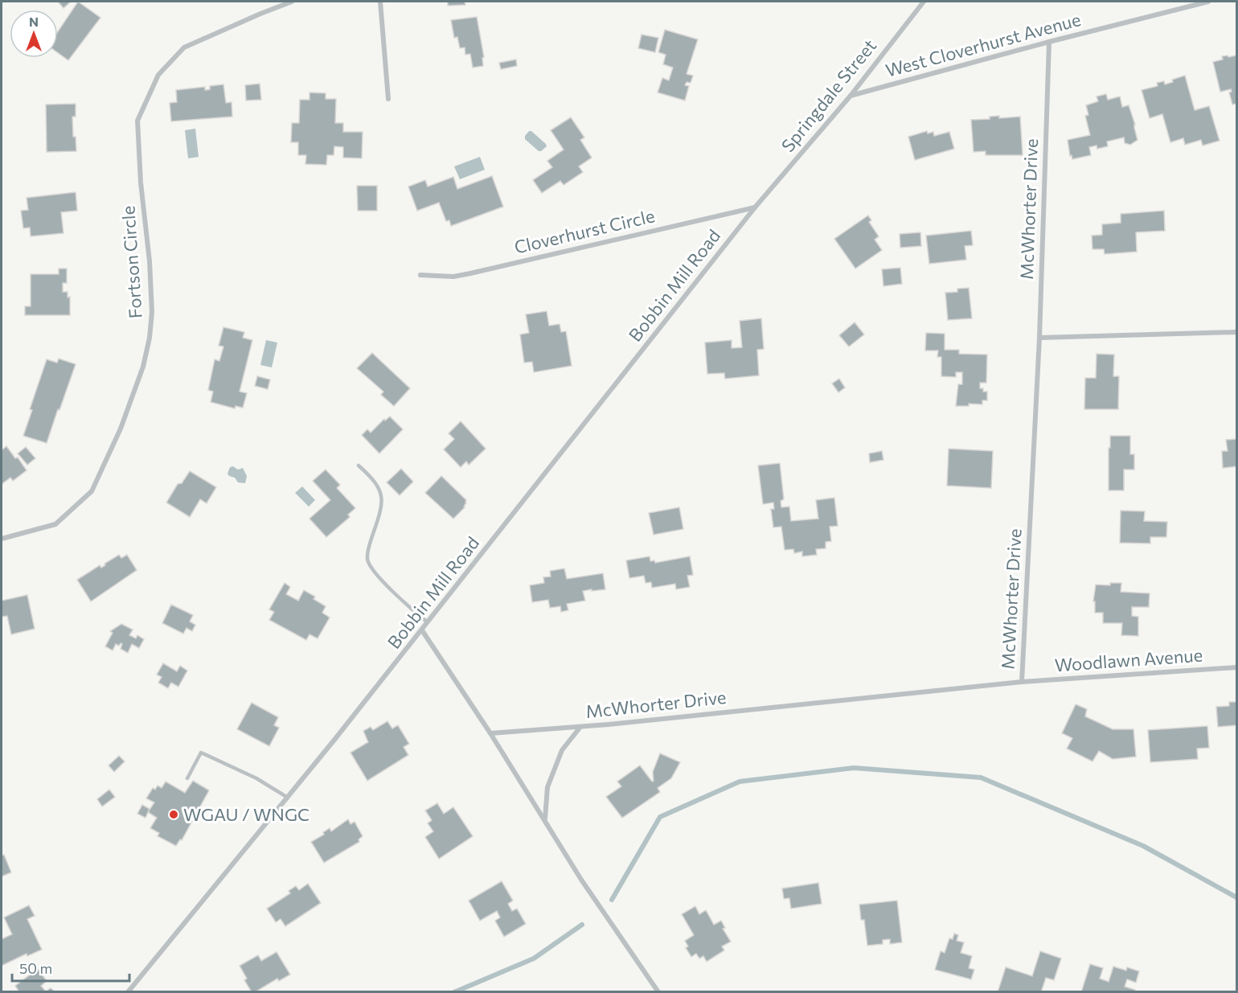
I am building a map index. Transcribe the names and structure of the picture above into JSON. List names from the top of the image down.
{
  "streets": {
    "street": [
      "West Cloverhurst Avenue",
      "Springdale Street",
      "McWhorter Drive",
      "Cloverhurst Circle",
      "Fortson Circle",
      "Bobbin Mill Road",
      "Woodlawn Avenue"
    ]
  },
  "crossings": [
    ["West Cloverhurst Avenue", "Springdale Street"],
    ["West Cloverhurst Avenue", "McWhorter Drive"],
    ["Springdale Street", "Cloverhurst Circle"],
    ["Springdale Street", "Bobbin Mill Road"],
    ["McWhorter Drive", "Woodlawn Avenue"],
    ["Cloverhurst Circle", "Bobbin Mill Road"]
  ],
  "places": ["WGAU / WNGC"],
  "scale_bar": "50 m",
  "north": "top"
}
